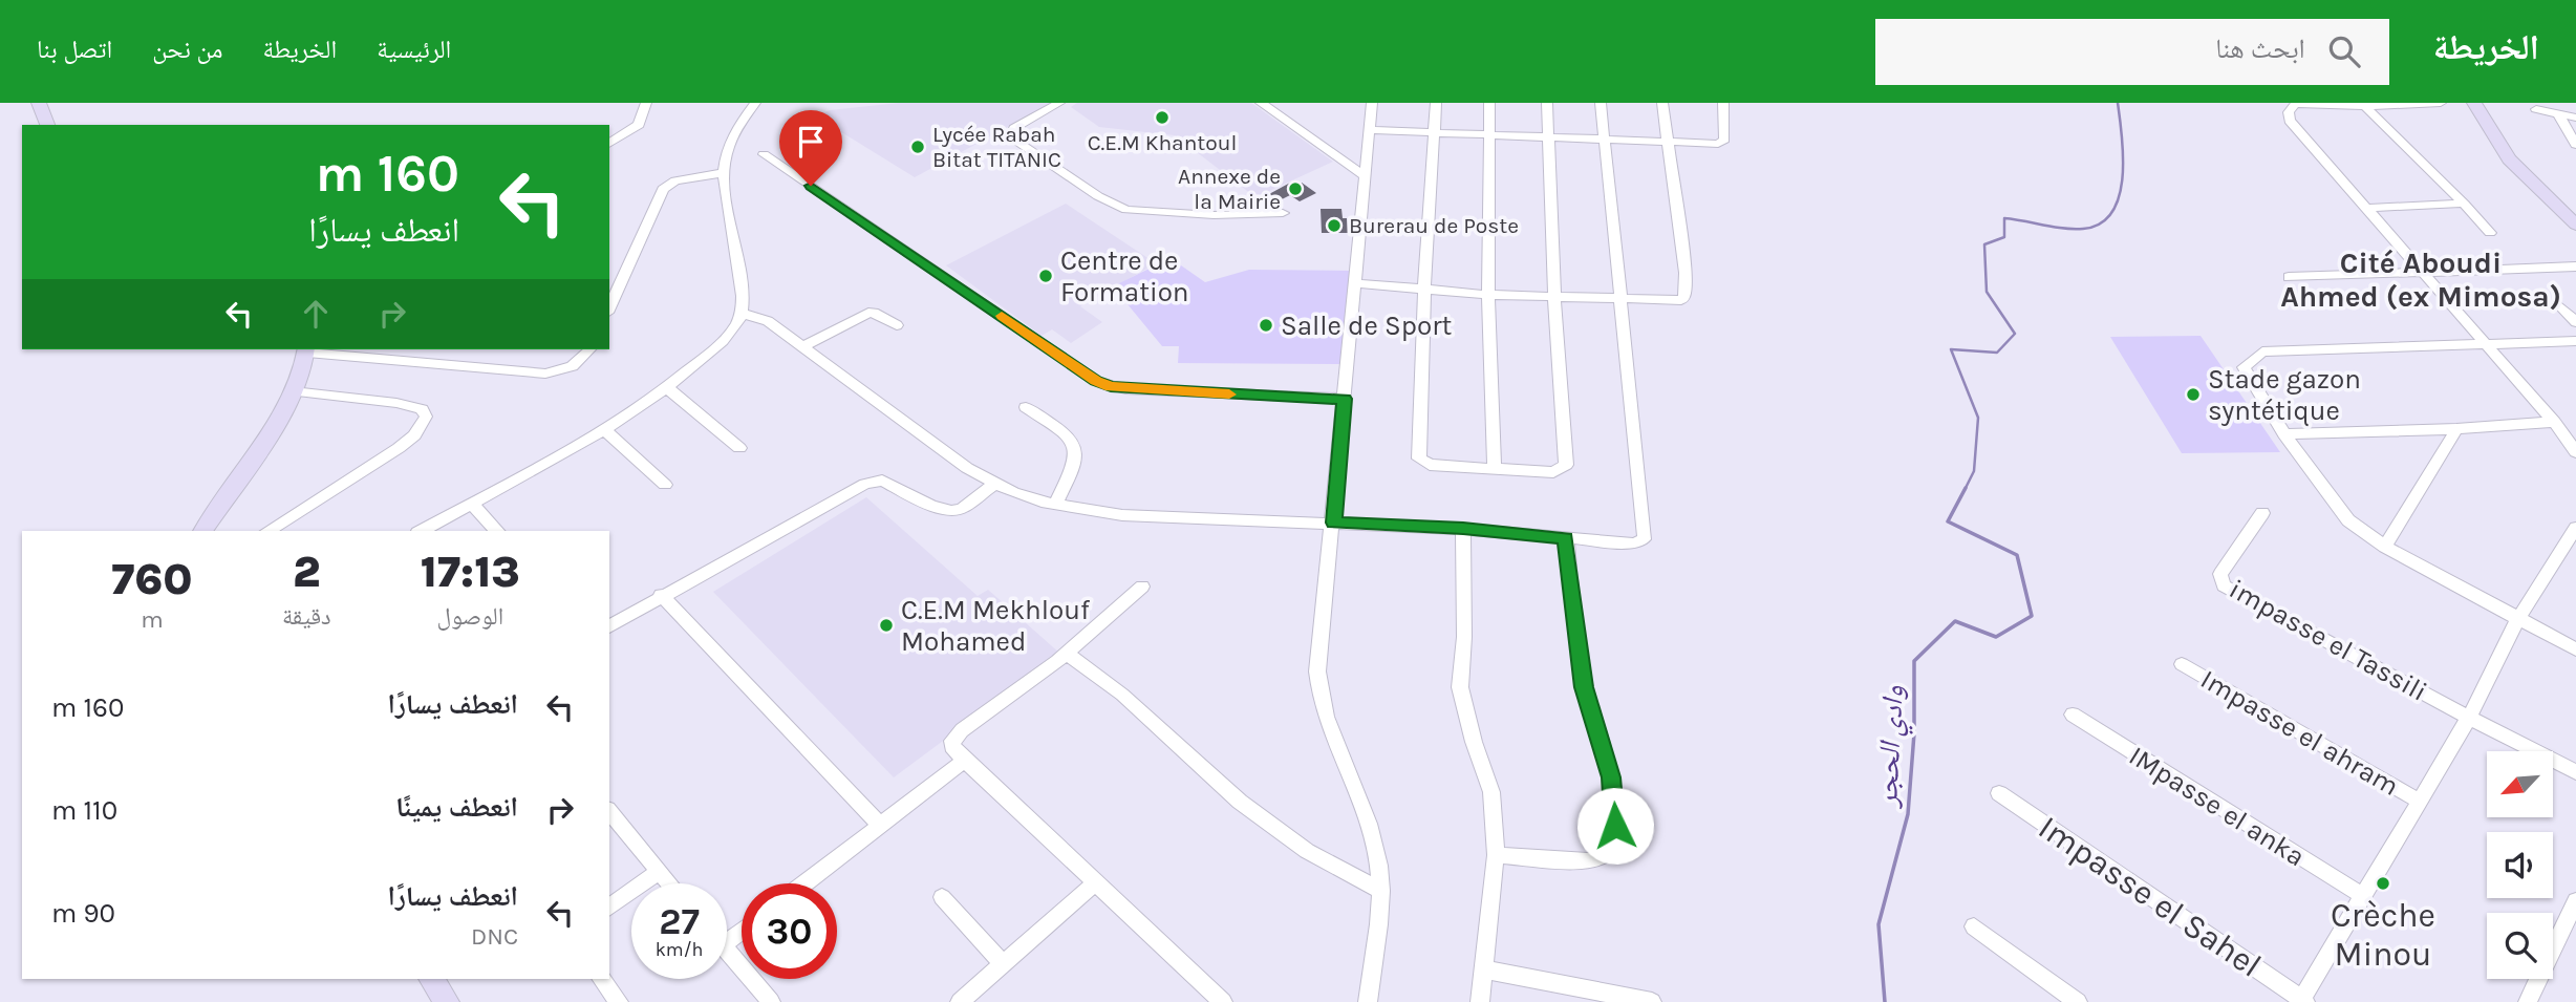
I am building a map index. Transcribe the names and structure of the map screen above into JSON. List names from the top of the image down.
{
  "streets": {
    "street": [
      "impasse el Tassili",
      "Impasse el ahram",
      "IMpasse el anka",
      "Impasse el Sahel"
    ]
  },
  "districts": ["Cité Aboudi Ahmed (ex Mimosa)"],
  "water": ["وادي الحجر"],
  "places": [
    "C.E.M Khantoul",
    "Lycée Rabah Bitat TITANIC",
    "Annexe de la Mairie",
    "Burerau de Poste",
    "Centre de Formation",
    "Salle de Sport",
    "Stade gazon syntétique",
    "C.E.M Mekhlouf Mohamed",
    "Crèche Minou"
  ],
  "north": "bottom left",
  "page": {
    "header": "الخريطة",
    "search": "ابحث هنا",
    "nav": [
      "الرئيسية",
      "الخريطة",
      "من نحن",
      "اتصل بنا"
    ],
    "turn": ["160 m", "انعطف يسارًا"],
    "eta": [
      "17:13",
      "الوصول",
      "2",
      "دقيقة",
      "760",
      "m"
    ],
    "list": [
      {
        "name": "انعطف يسارًا",
        "value": "160 m"
      },
      {
        "name": "انعطف يمينًا",
        "value": "110 m"
      },
      {
        "name": "انعطف يسارًا",
        "note": "DNC",
        "value": "90 m"
      }
    ],
    "speed": "27 km/h",
    "limit": "30"
  }
}
